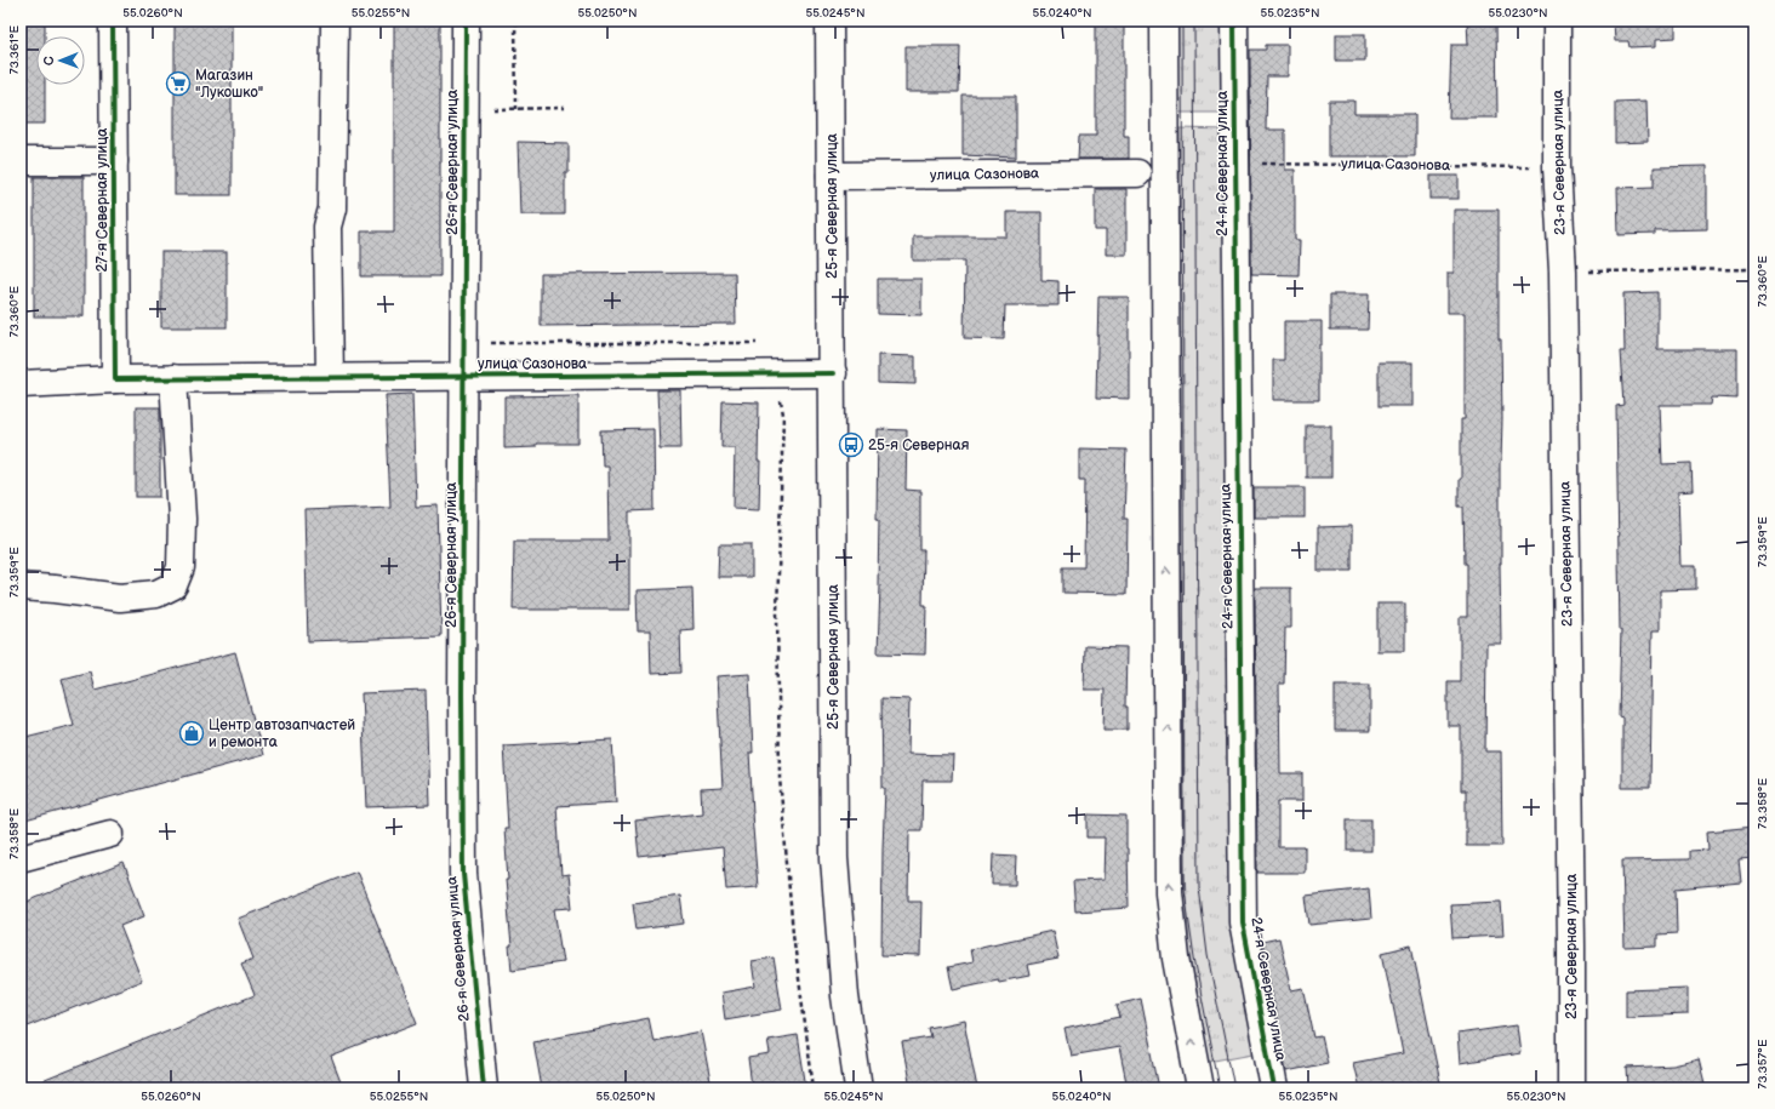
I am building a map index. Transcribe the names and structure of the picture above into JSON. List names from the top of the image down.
{
  "streets": {
    "street": [
      "26-я Северная улица",
      "23-я Северная улица",
      "24-я Северная улица",
      "улица Сазонова",
      "27-я Северная улица",
      "25-я Северная улица"
    ]
  },
  "crossings": [
    ["26-я Северная улица", "улица Сазонова"],
    ["23-я Северная улица", "улица Сазонова"],
    ["24-я Северная улица", "улица Сазонова"],
    ["улица Сазонова", "27-я Северная улица"],
    ["улица Сазонова", "25-я Северная улица"]
  ],
  "places": {
    "supermarket": ["Магазин \"Лукошко\""],
    "bus stop": ["25-я Северная"],
    "shop": ["Центр автозапчастей и ремонта"]
  },
  "north": "left",
  "coordinates": [
    "55.0260°N",
    "55.0255°N",
    "55.0250°N",
    "55.0245°N",
    "55.0240°N",
    "55.0235°N",
    "55.0230°N",
    "73.361°E",
    "73.360°E",
    "73.359°E",
    "73.358°E",
    "73.357°E"
  ]
}
